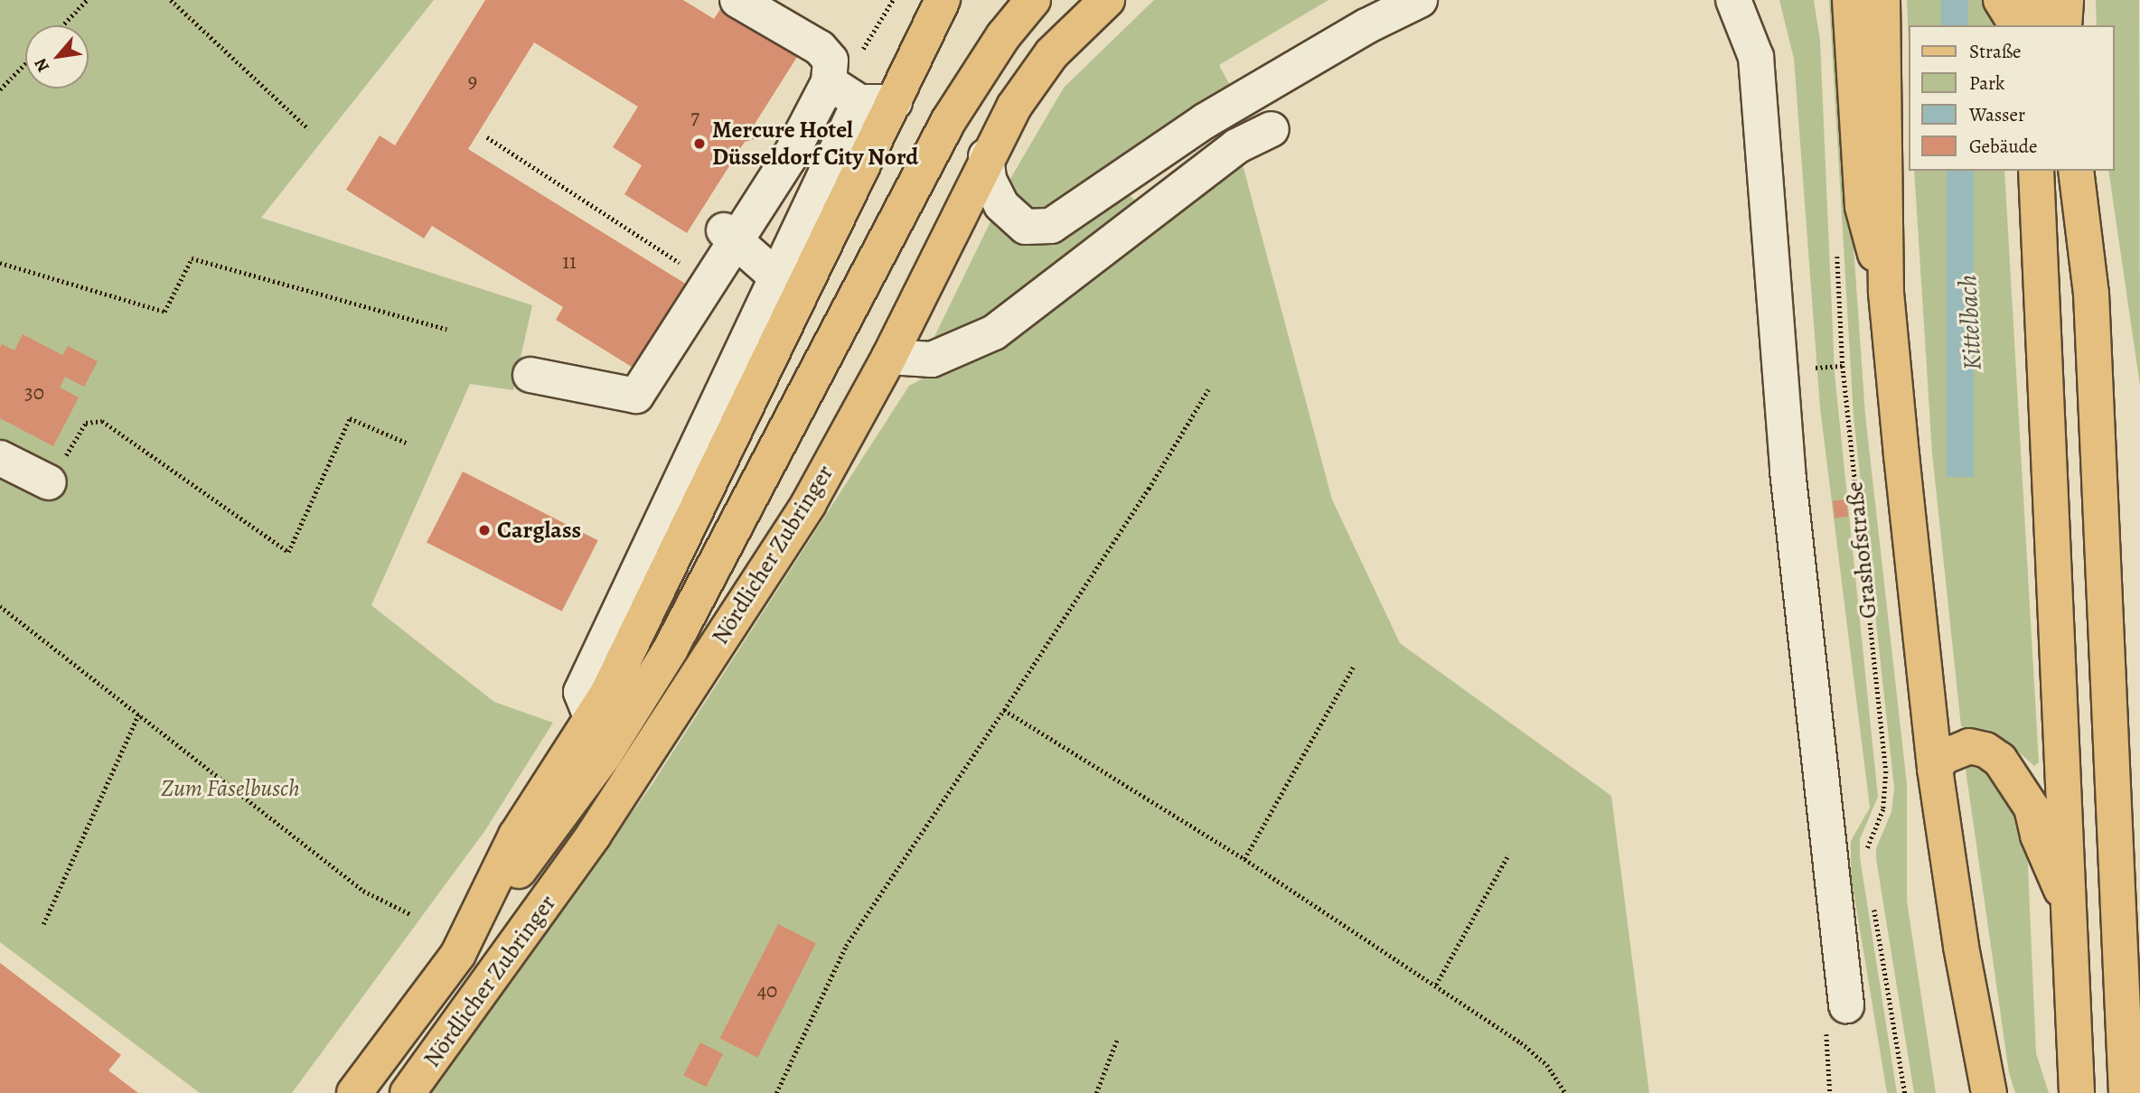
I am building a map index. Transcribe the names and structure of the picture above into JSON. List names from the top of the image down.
{
  "streets": {
    "main road": ["Grashofstraße", "Nördlicher Zubringer"]
  },
  "water": ["Kittelbach"],
  "parks": ["Zum Faselbusch"],
  "places": ["Mercure Hotel Düsseldorf City Nord", "Carglass"],
  "house_numbers": [
    "9",
    "7",
    "11",
    "30",
    "40"
  ],
  "legend": [
    "Straße",
    "Park",
    "Wasser",
    "Gebäude"
  ],
  "north": "bottom left"
}
